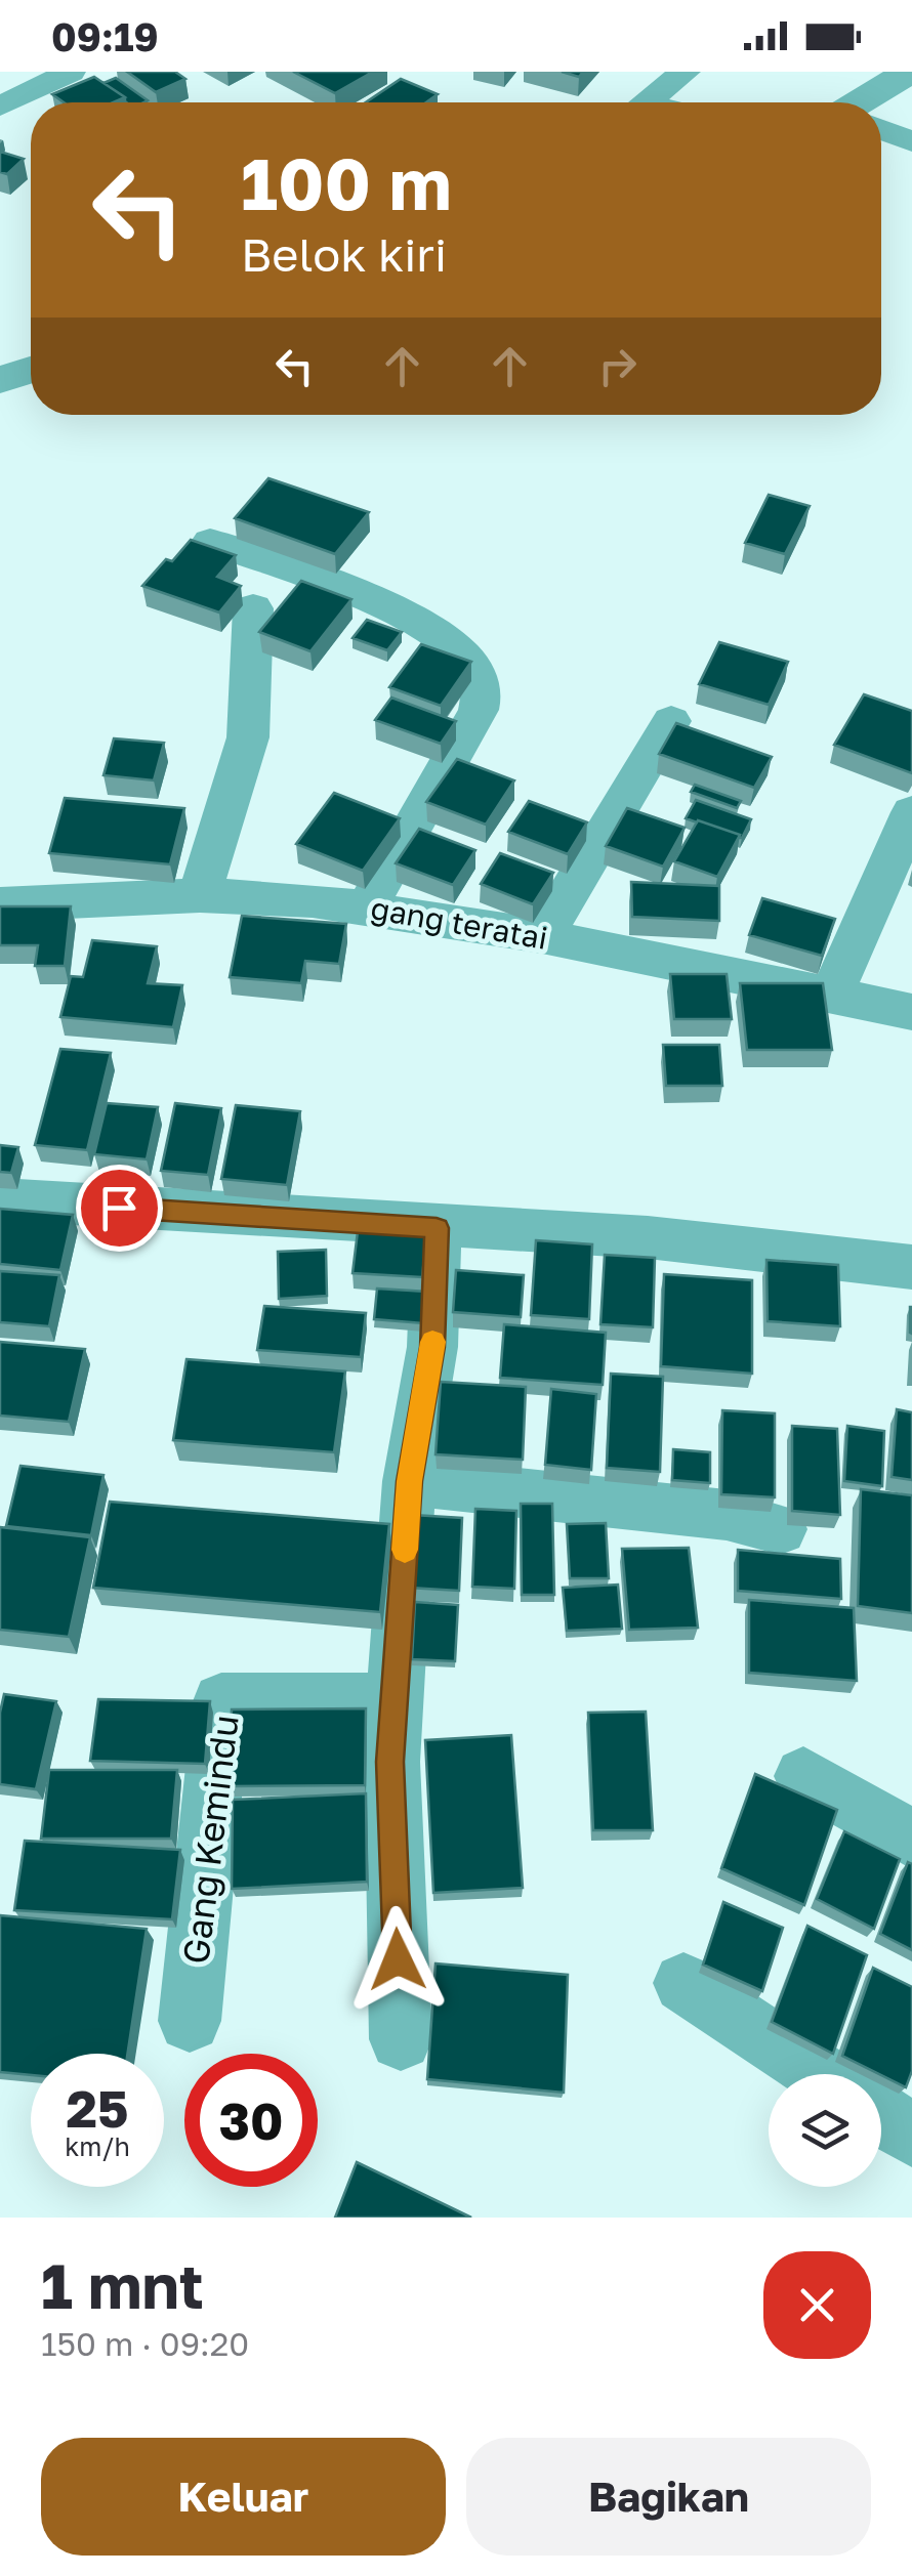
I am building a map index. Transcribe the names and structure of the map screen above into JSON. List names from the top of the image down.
{
  "streets": {
    "street": ["gang teratai", "Gang Kemindu"]
  },
  "page": {
    "status": "09:19",
    "turn": ["100 m", "Belok kiri"],
    "speed": "25 km/h",
    "limit": "30",
    "heading": ["1 mnt", "150 m · 09:20"],
    "buttons": ["Keluar", "Bagikan"]
  }
}
